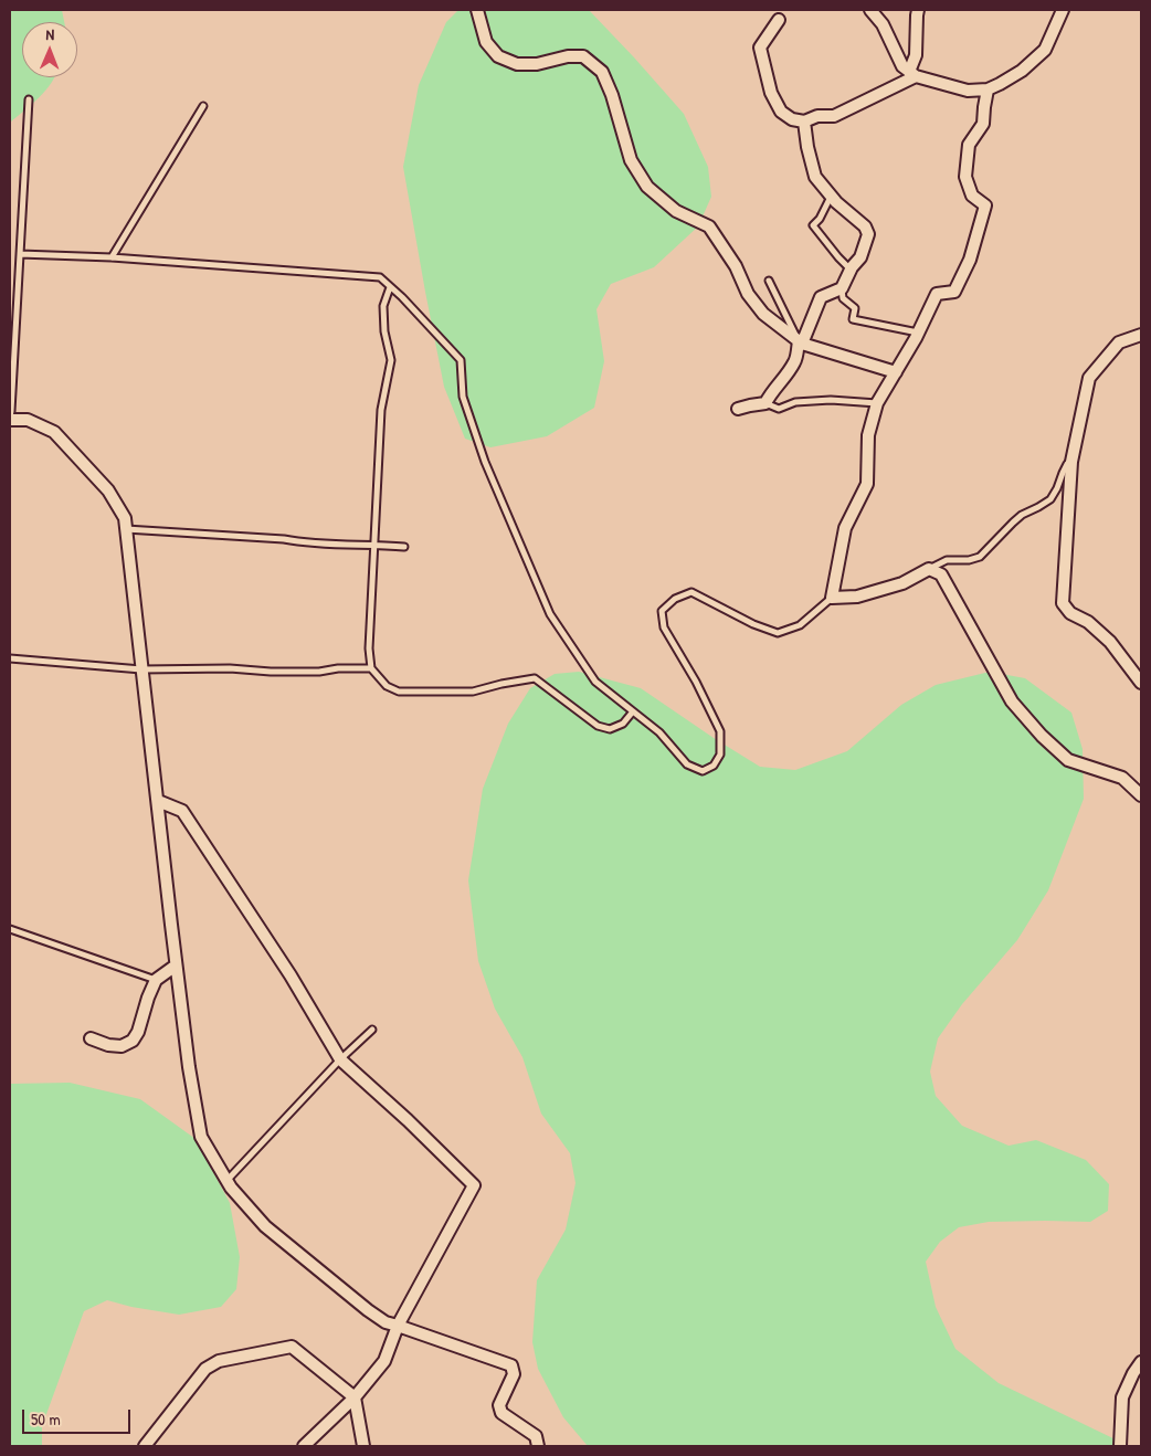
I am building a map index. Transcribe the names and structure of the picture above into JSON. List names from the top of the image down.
{
  "scale_bar": "50 m",
  "north": "top"
}
